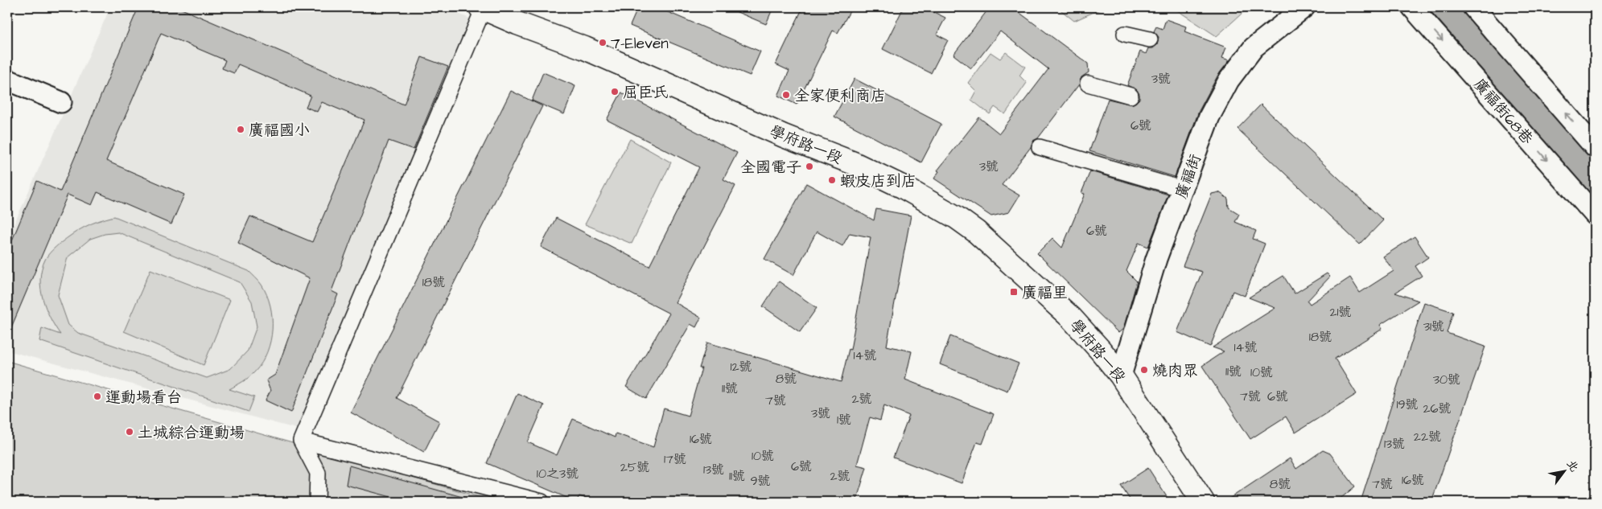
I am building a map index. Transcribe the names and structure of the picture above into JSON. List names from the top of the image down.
{
  "streets": {
    "street": ["廣福街68巷", "學府路一段", "廣福街"]
  },
  "crossings": [
    ["學府路一段", "廣福街"]
  ],
  "places": {
    "other": [
      "7-Eleven",
      "屈臣氏",
      "全家便利商店",
      "廣福國小",
      "全國電子",
      "蝦皮店到店",
      "燒肉眾",
      "運動場看台",
      "土城綜合運動場"
    ],
    "transit": ["廣福里"]
  },
  "house_numbers": [
    "3號",
    "6號",
    "3號",
    "6號",
    "18號",
    "21號",
    "31號",
    "18號",
    "14號",
    "14號",
    "12號",
    "11號",
    "10號",
    "8號",
    "30號",
    "11號",
    "7號",
    "6號",
    "2號",
    "7號",
    "19號",
    "26號",
    "3號",
    "1號",
    "22號",
    "16號",
    "13號",
    "10號",
    "17號",
    "6號",
    "25號",
    "13號",
    "10之3號",
    "11號",
    "2號",
    "16號",
    "9號",
    "8號",
    "7號"
  ],
  "north": "top right"
}
